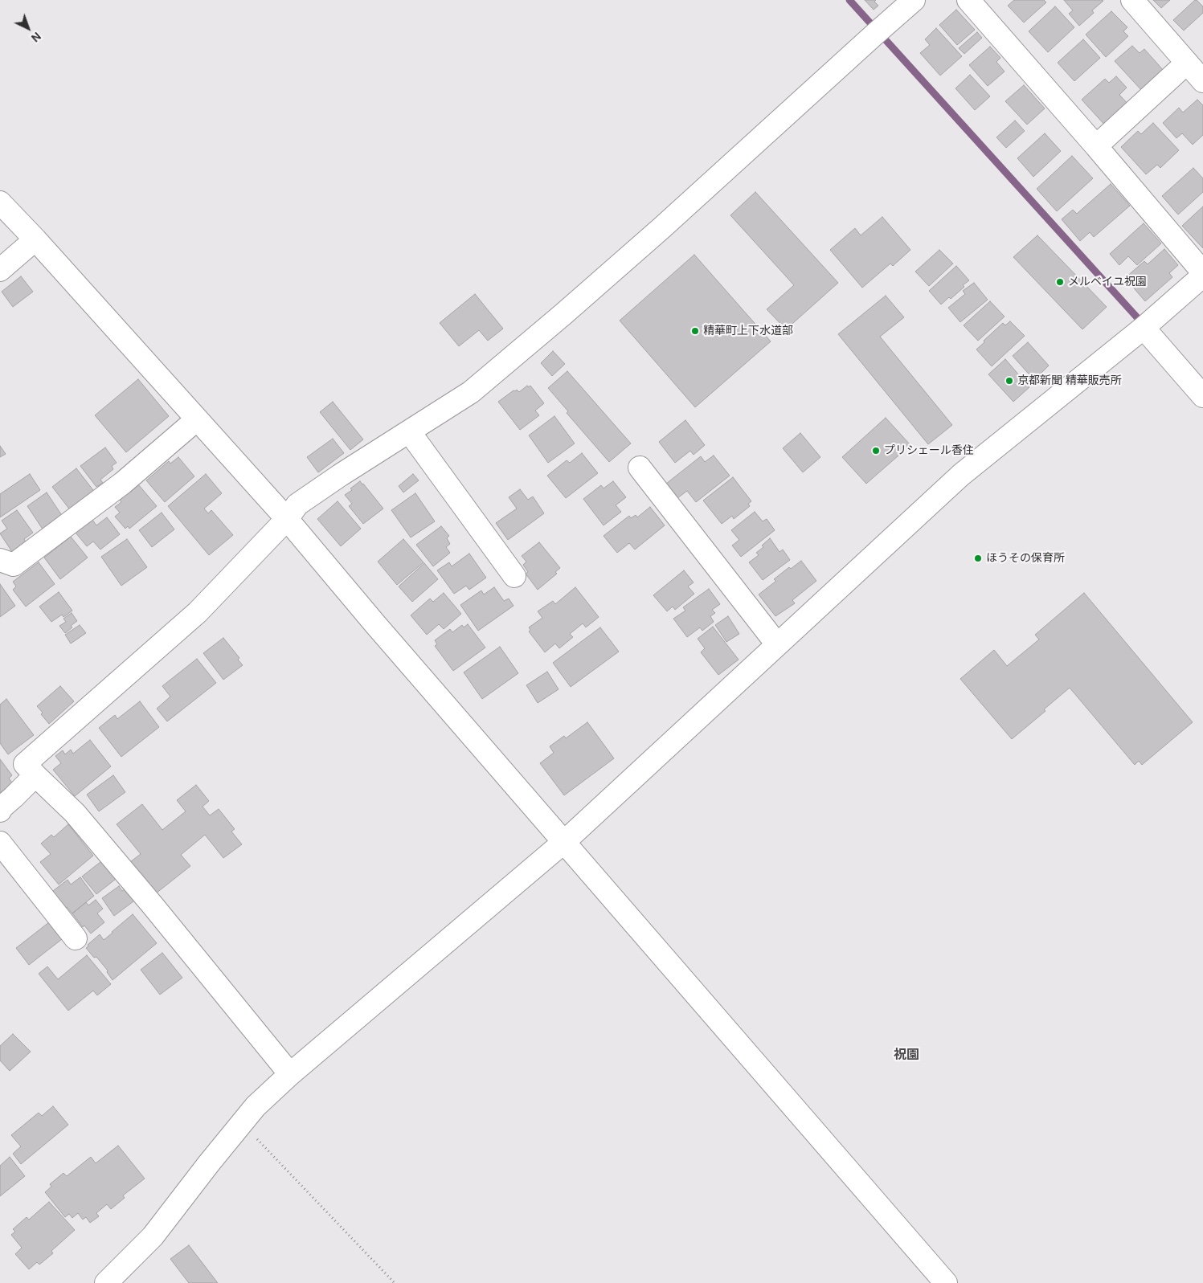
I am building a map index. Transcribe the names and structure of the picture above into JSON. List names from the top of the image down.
{
  "districts": ["祝園"],
  "places": [
    "メルベイユ祝園",
    "精華町上下水道部",
    "京都新聞 精華販売所",
    "プリシェール香住",
    "ほうその保育所"
  ],
  "north": "bottom right"
}
